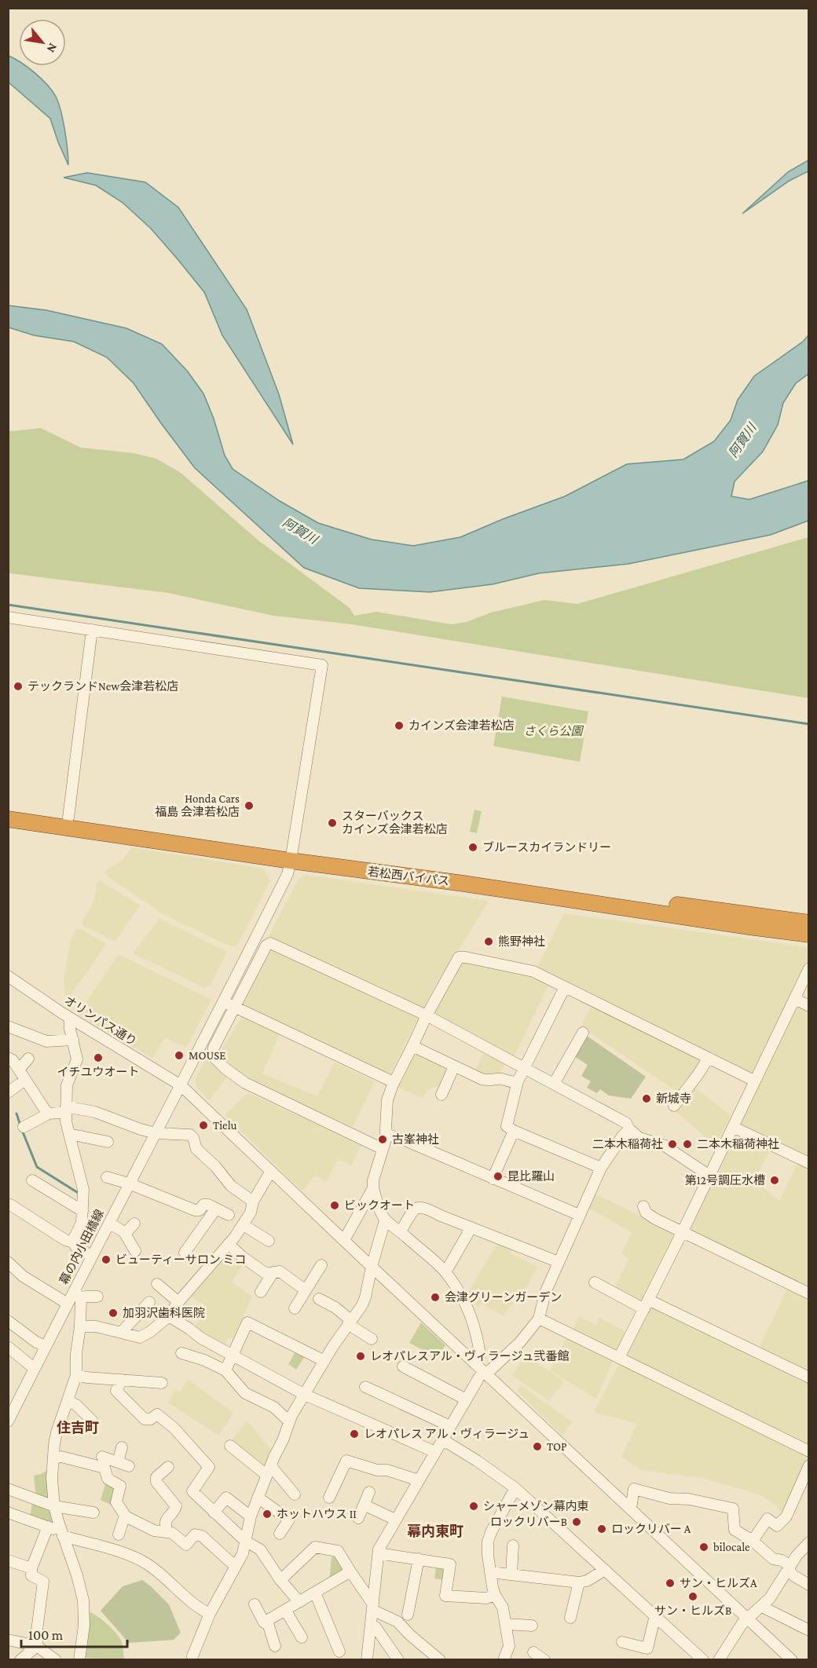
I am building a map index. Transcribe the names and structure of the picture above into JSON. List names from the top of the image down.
{
  "streets": {
    "highway": ["若松西バイパス"],
    "street": ["オリンパス通り", "幕の内小田橋線"]
  },
  "crossings": [
    ["若松西バイパス", "幕の内小田橋線"],
    ["オリンパス通り", "幕の内小田橋線"]
  ],
  "districts": ["住吉町", "幕内東町"],
  "water": ["阿賀川"],
  "parks": ["さくら公園"],
  "places": [
    "テックランドNew会津若松店",
    "カインズ会津若松店",
    "Honda Cars 福島 会津若松店",
    "スターバックス カインズ会津若松店",
    "ブルースカイランドリー",
    "熊野神社",
    "MOUSE",
    "イチユウオート",
    "新城寺",
    "Tielu",
    "古峯神社",
    "二本木稲荷社",
    "二本木稲荷神社",
    "昆比羅山",
    "第12号調圧水槽",
    "ビックオート",
    "ビューティーサロン ミコ",
    "会津グリーンガーデン",
    "加羽沢歯科医院",
    "レオパレスアル・ヴィラージュ弐番館",
    "レオパレス アル・ヴィラージュ",
    "TOP",
    "シャーメゾン幕内東",
    "ホットハウス II",
    "ロックリバーB",
    "ロックリバー A",
    "bilocale",
    "サン・ヒルズA",
    "サン・ヒルズB"
  ],
  "scale_bar": "100 m",
  "north": "bottom right"
}
